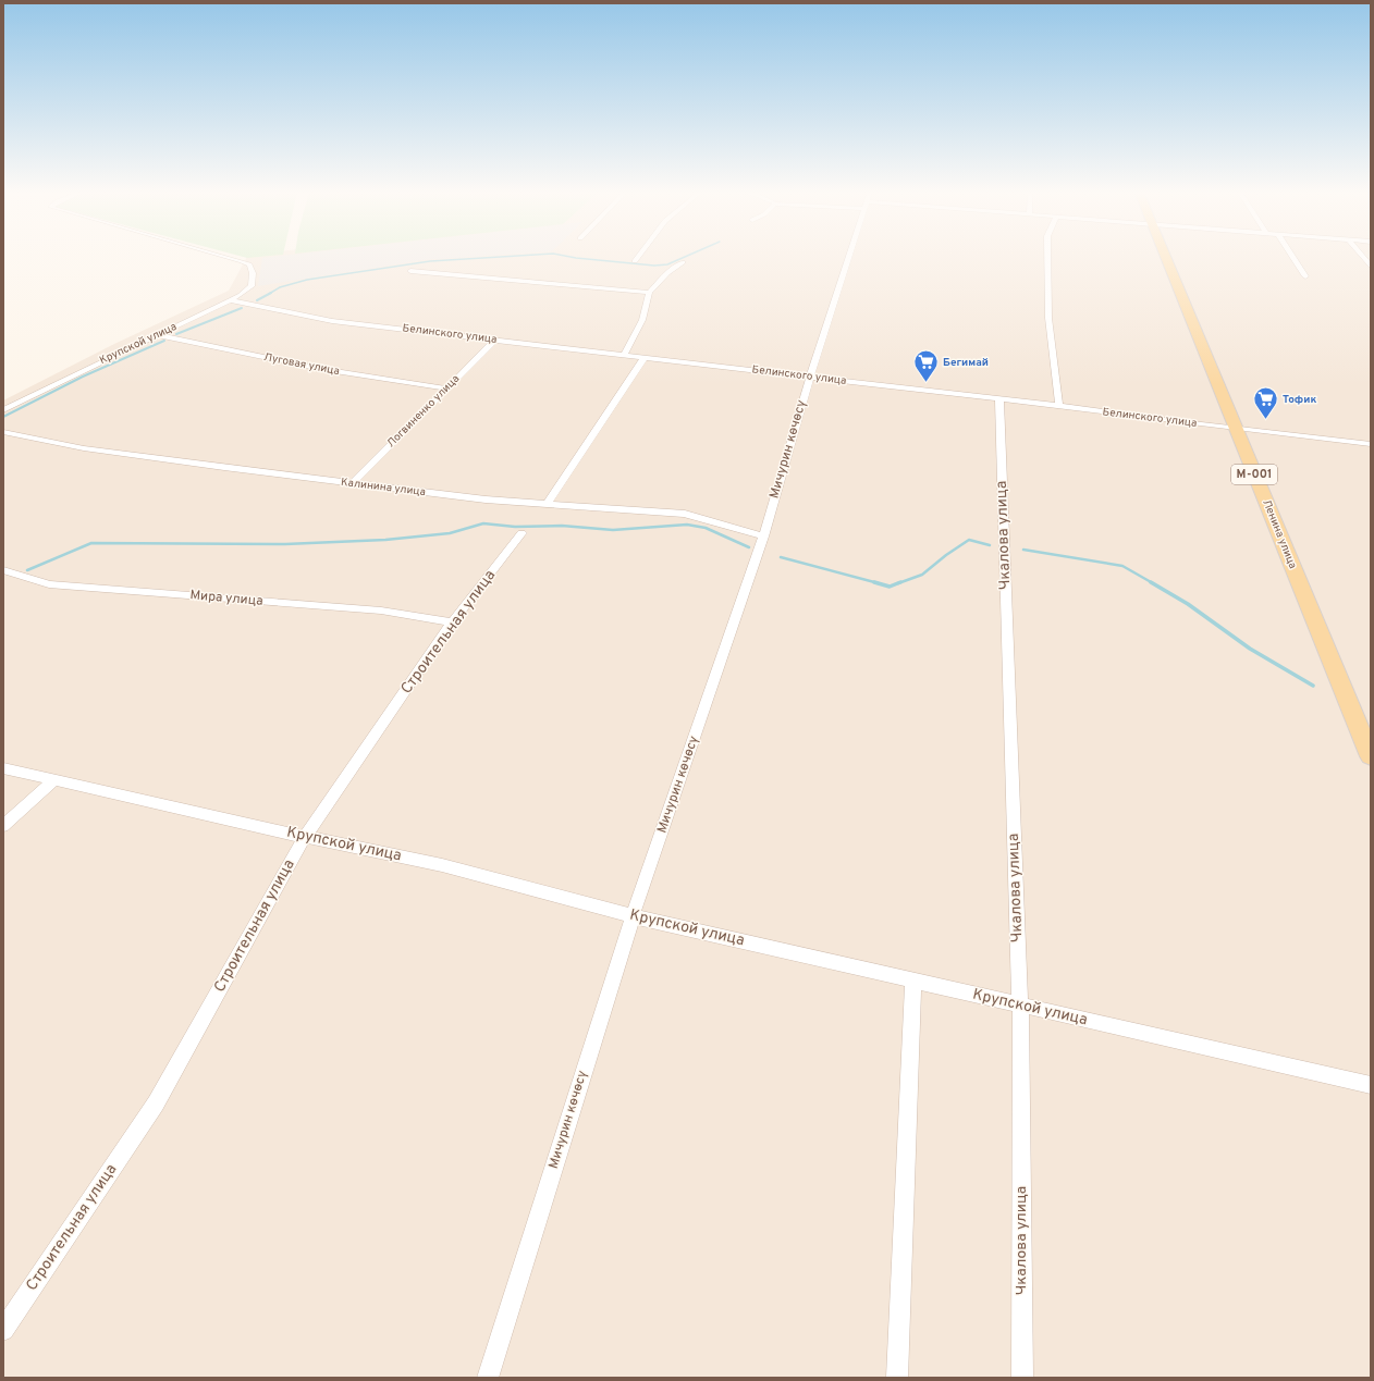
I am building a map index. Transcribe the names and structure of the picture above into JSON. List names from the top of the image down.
{
  "streets": {
    "main road": ["М-001", "Ленина улица"],
    "street": [
      "Белинского улица",
      "Крупской улица",
      "Луговая улица",
      "Логвиненко улица",
      "Мичурин көчөсү",
      "Калинина улица",
      "Чкалова улица",
      "Мира улица",
      "Строительная улица"
    ]
  },
  "crossings": [
    ["Белинского улица", "Крупской улица"],
    ["Белинского улица", "Логвиненко улица"],
    ["Белинского улица", "Мичурин көчөсү"],
    ["Белинского улица", "Ленина улица"],
    ["Белинского улица", "Чкалова улица"],
    ["Крупской улица", "Луговая улица"],
    ["Крупской улица", "Мичурин көчөсү"],
    ["Крупской улица", "Чкалова улица"],
    ["Крупской улица", "Строительная улица"],
    ["Луговая улица", "Логвиненко улица"],
    ["Логвиненко улица", "Калинина улица"],
    ["Мичурин көчөсү", "Калинина улица"],
    ["Мира улица", "Строительная улица"]
  ],
  "places": {
    "supermarket": ["Бегимай", "Тофик"]
  }
}
